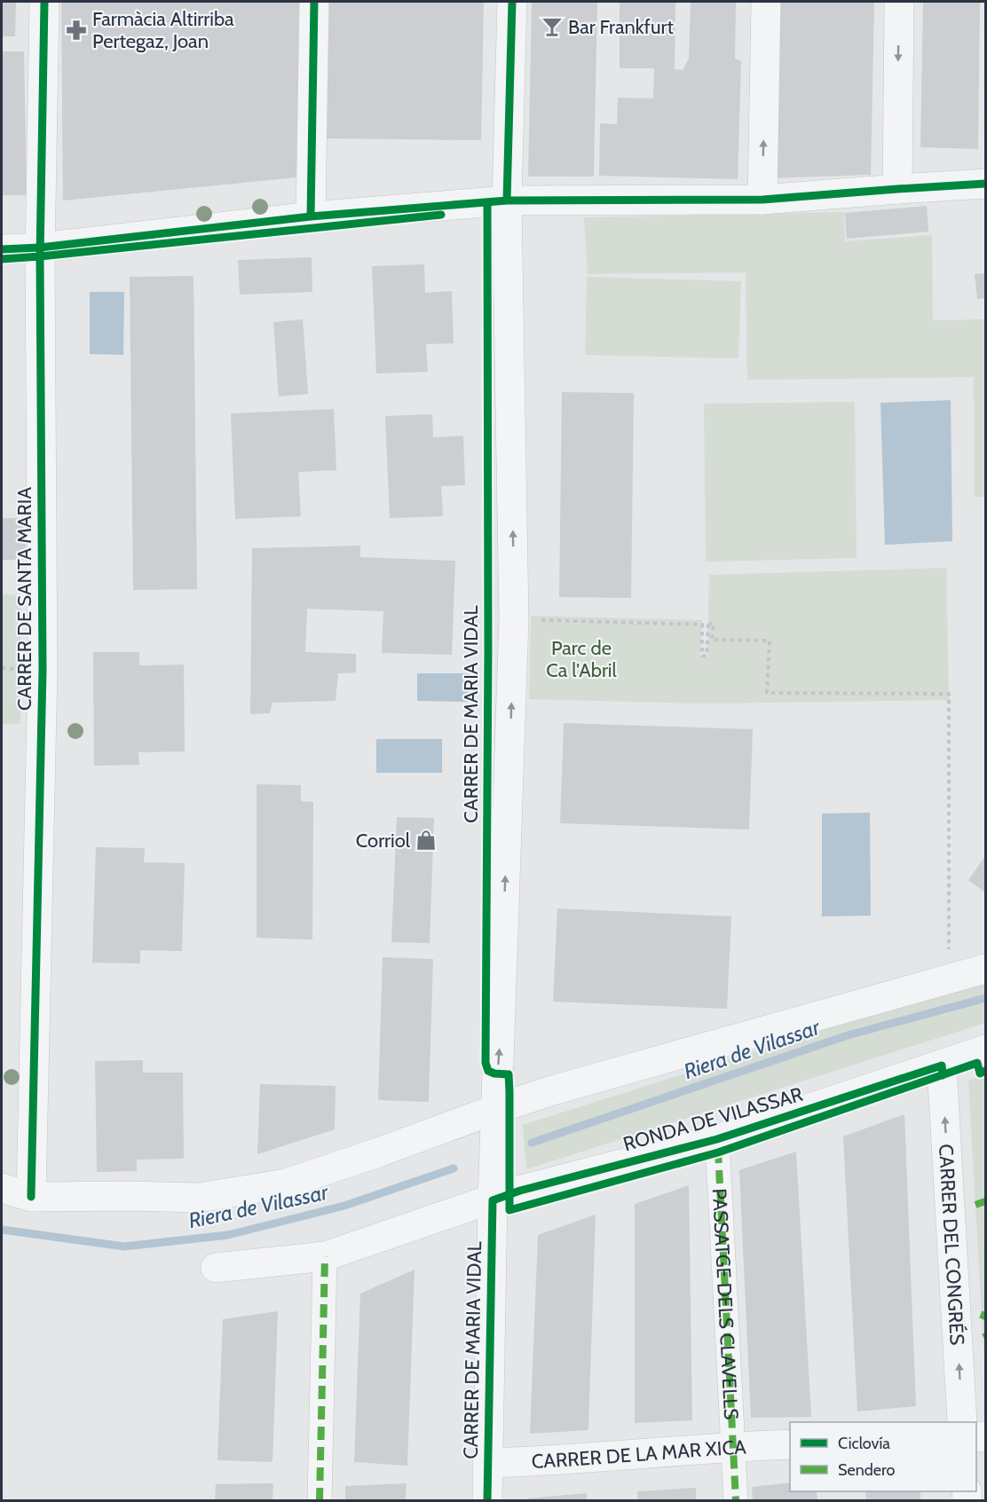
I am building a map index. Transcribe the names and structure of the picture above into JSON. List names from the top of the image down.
{
  "streets": {
    "street": [
      "CARRER DE SANTA MARIA",
      "CARRER DE MARIA VIDAL",
      "RONDA DE VILASSAR",
      "CARRER DEL CONGRÉS",
      "PASSATGE DELS CLAVELLS",
      "CARRER DE LA MAR XICA"
    ]
  },
  "crossings": [
    ["CARRER DE MARIA VIDAL", "RONDA DE VILASSAR"],
    ["CARRER DE MARIA VIDAL", "CARRER DE LA MAR XICA"],
    ["RONDA DE VILASSAR", "CARRER DEL CONGRÉS"],
    ["RONDA DE VILASSAR", "PASSATGE DELS CLAVELLS"],
    ["PASSATGE DELS CLAVELLS", "CARRER DE LA MAR XICA"]
  ],
  "one_way": ["CARRER DE MARIA VIDAL", "CARRER DEL CONGRÉS"],
  "water": ["Riera de Vilassar"],
  "parks": ["Parc de Ca l'Abril"],
  "places": {
    "bar": ["Bar Frankfurt"],
    "pharmacy": ["Farmàcia Altirriba Pertegaz, Joan"],
    "shop": ["Corriol"]
  },
  "legend": ["Ciclovía", "Sendero"]
}
